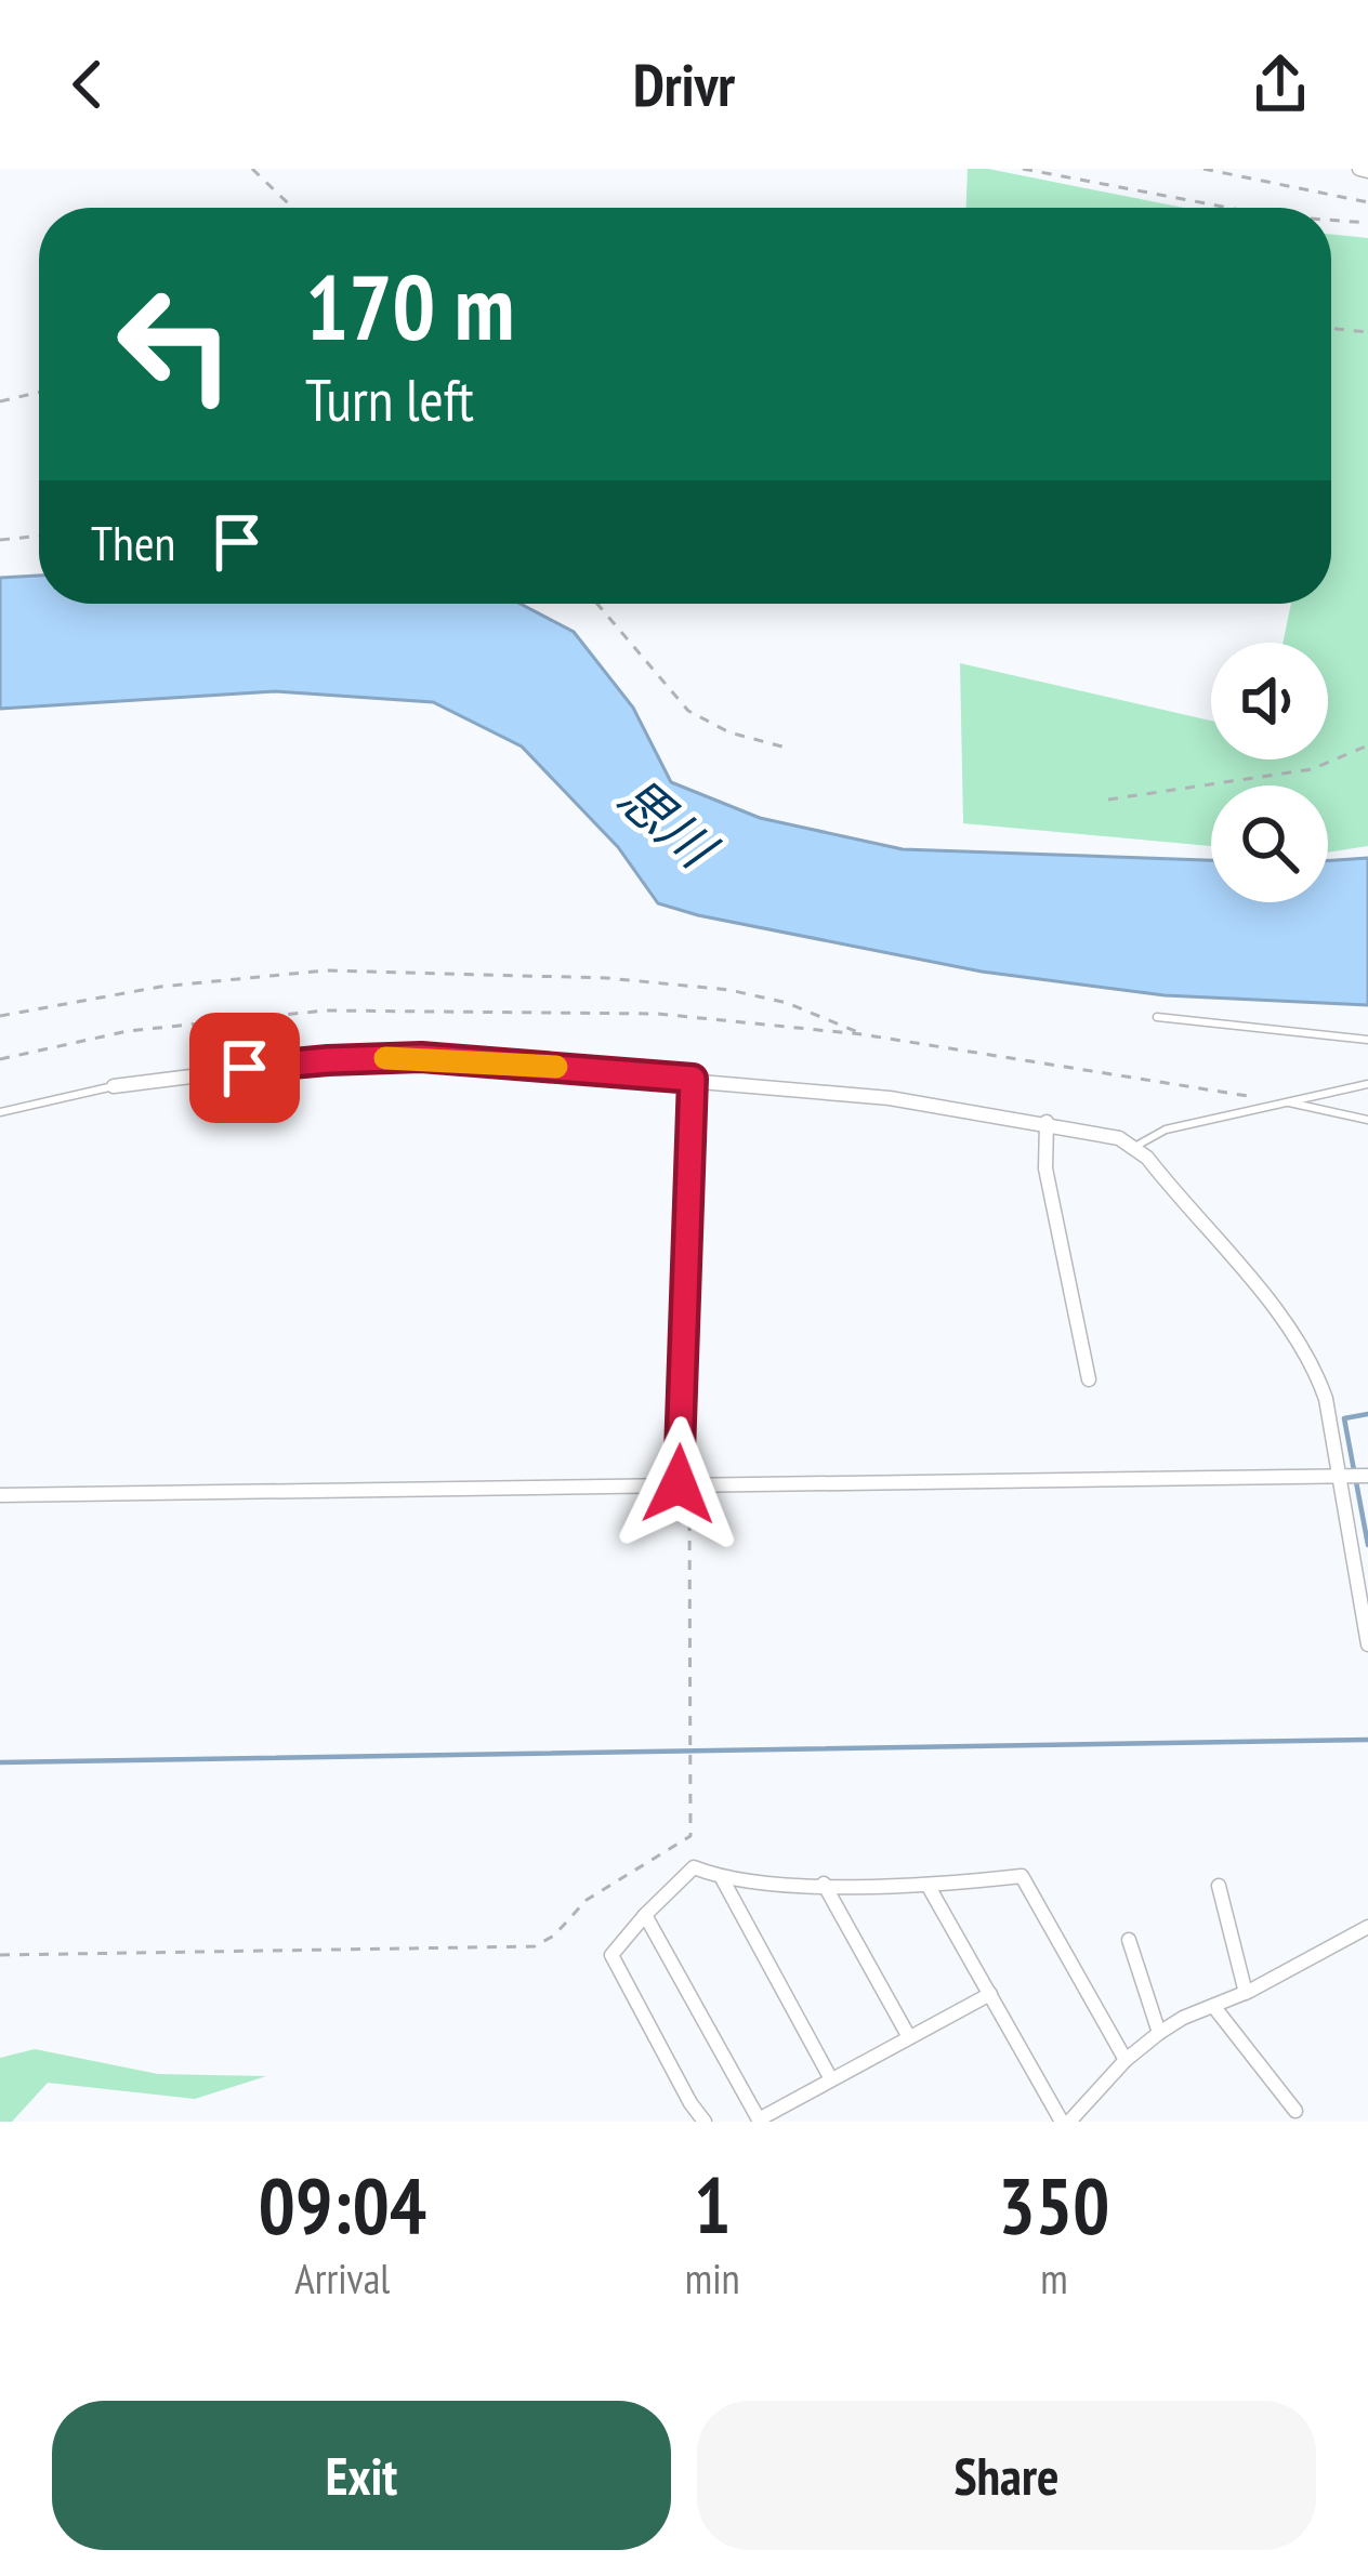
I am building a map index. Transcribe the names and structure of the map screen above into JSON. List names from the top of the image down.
{
  "water": ["思川"],
  "page": {
    "header": "Drivr",
    "turn": ["170 m", "Turn left"],
    "then": "Then",
    "eta": [
      "09:04",
      "Arrival",
      "1",
      "min",
      "350",
      "m"
    ],
    "buttons": ["Exit", "Share"]
  }
}
